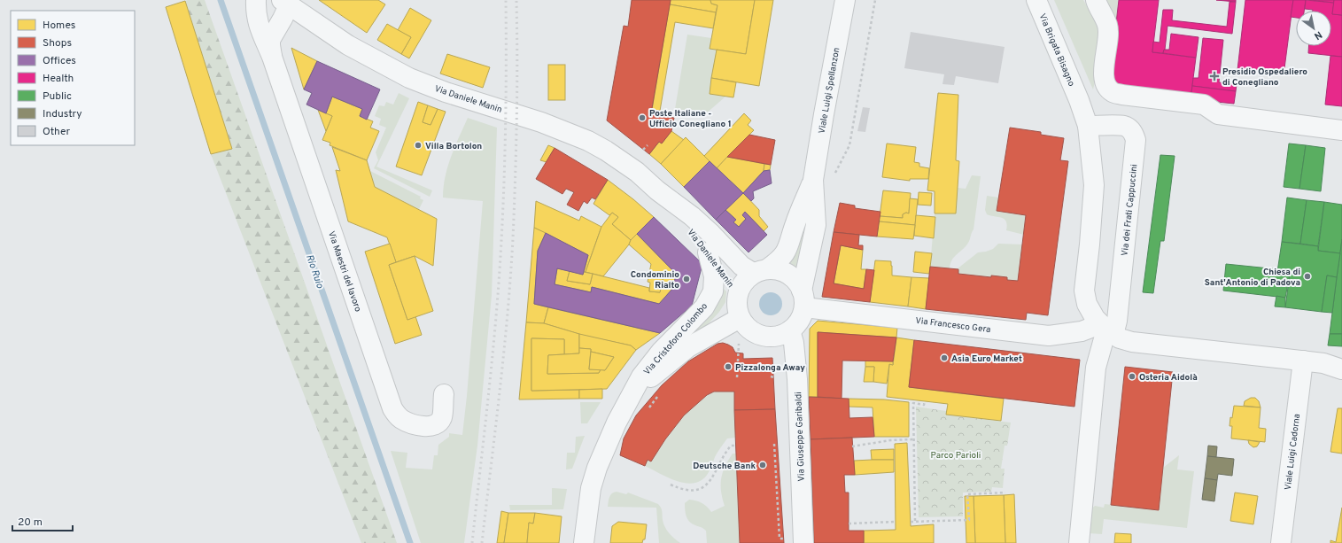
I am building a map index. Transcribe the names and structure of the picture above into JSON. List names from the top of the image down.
{
  "streets": {
    "street": [
      "Via Brigata Bisagno",
      "Viale Luigi Spellanzon",
      "Via Daniele Manin",
      "Via dei Frati Cappuccini",
      "Via Maestri del lavoro",
      "Via Francesco Gera",
      "Via Cristoforo Colombo",
      "Via Giuseppe Garibaldi",
      "Viale Luigi Cadorna"
    ]
  },
  "crossings": [
    ["Via Brigata Bisagno", "Via dei Frati Cappuccini"],
    ["Viale Luigi Spellanzon", "Via Daniele Manin"],
    ["Viale Luigi Spellanzon", "Via Francesco Gera"],
    ["Viale Luigi Spellanzon", "Via Cristoforo Colombo"],
    ["Viale Luigi Spellanzon", "Via Giuseppe Garibaldi"],
    ["Via Daniele Manin", "Via Maestri del lavoro"],
    ["Via Daniele Manin", "Via Francesco Gera"],
    ["Via Daniele Manin", "Via Cristoforo Colombo"],
    ["Via Daniele Manin", "Via Giuseppe Garibaldi"],
    ["Via dei Frati Cappuccini", "Via Francesco Gera"],
    ["Via Francesco Gera", "Via Cristoforo Colombo"],
    ["Via Francesco Gera", "Via Giuseppe Garibaldi"],
    ["Via Cristoforo Colombo", "Via Giuseppe Garibaldi"]
  ],
  "water": ["Rio Ruio"],
  "parks": ["Parco Parioli"],
  "places": {
    "health": ["Presidio Ospedaliero di Conegliano"],
    "other": [
      "Poste Italiane - Ufficio Conegliano 1",
      "Villa Bortolon",
      "Chiesa di Sant'Antonio di Padova",
      "Condominio Rialto",
      "Asia Euro Market",
      "Pizzalonga Away",
      "Osteria Aidolà",
      "Deutsche Bank"
    ]
  },
  "legend": [
    "Homes",
    "Shops",
    "Offices",
    "Health",
    "Public",
    "Industry",
    "Other"
  ],
  "scale_bar": "20 m",
  "north": "bottom right"
}
